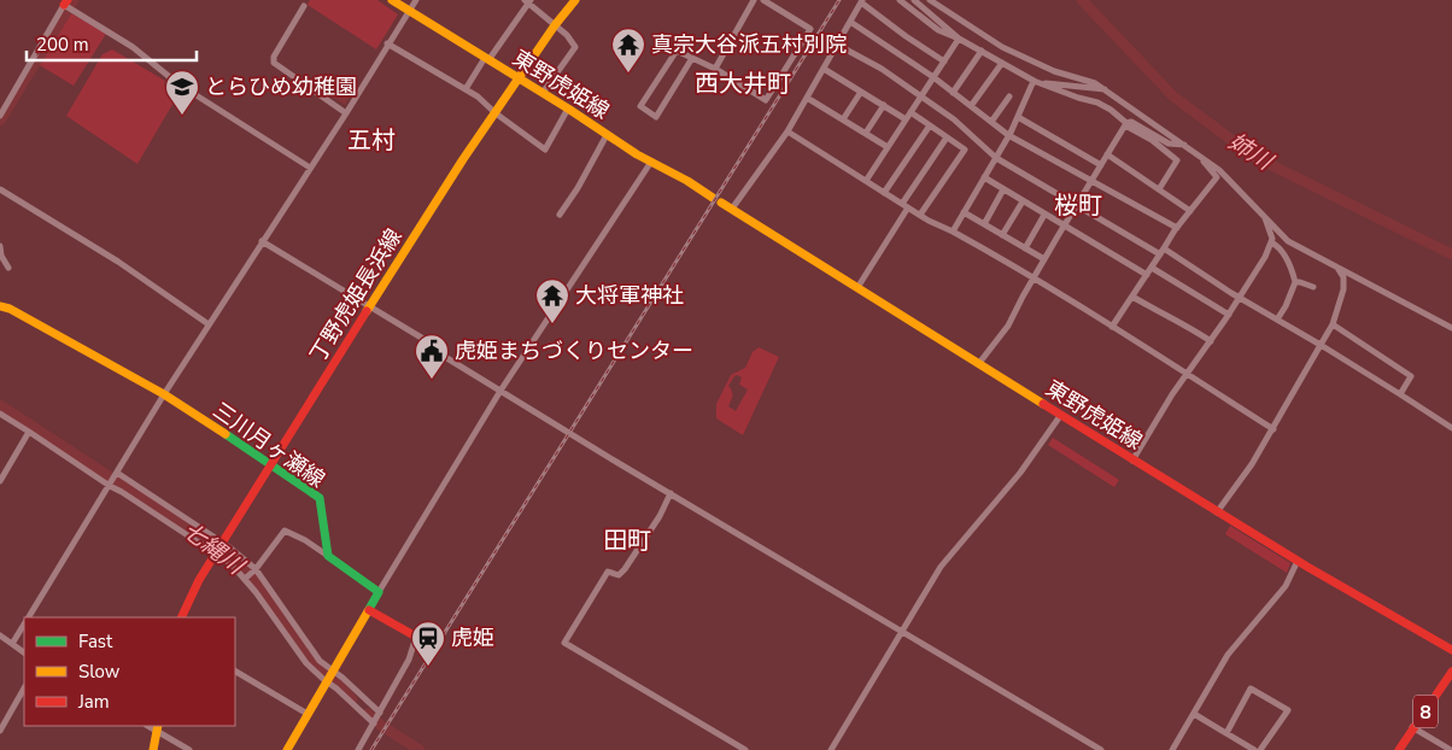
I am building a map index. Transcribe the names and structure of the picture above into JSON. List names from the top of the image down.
{
  "streets": {
    "main road": [
      "東野虎姫線",
      "丁野虎姫長浜線",
      "三川月ヶ瀬線",
      "8"
    ]
  },
  "crossings": [
    ["東野虎姫線", "丁野虎姫長浜線"],
    ["丁野虎姫長浜線", "三川月ヶ瀬線"]
  ],
  "districts": [
    "西大井町",
    "五村",
    "桜町",
    "田町"
  ],
  "water": ["姉川", "七縄川"],
  "places": {
    "temple": ["真宗大谷派五村別院", "大将軍神社"],
    "school or university": ["とらひめ幼稚園"],
    "public building": ["虎姫まちづくりセンター"],
    "station": ["虎姫"]
  },
  "legend": ["Fast", "Slow", "Jam"],
  "scale_bar": "200 m"
}
